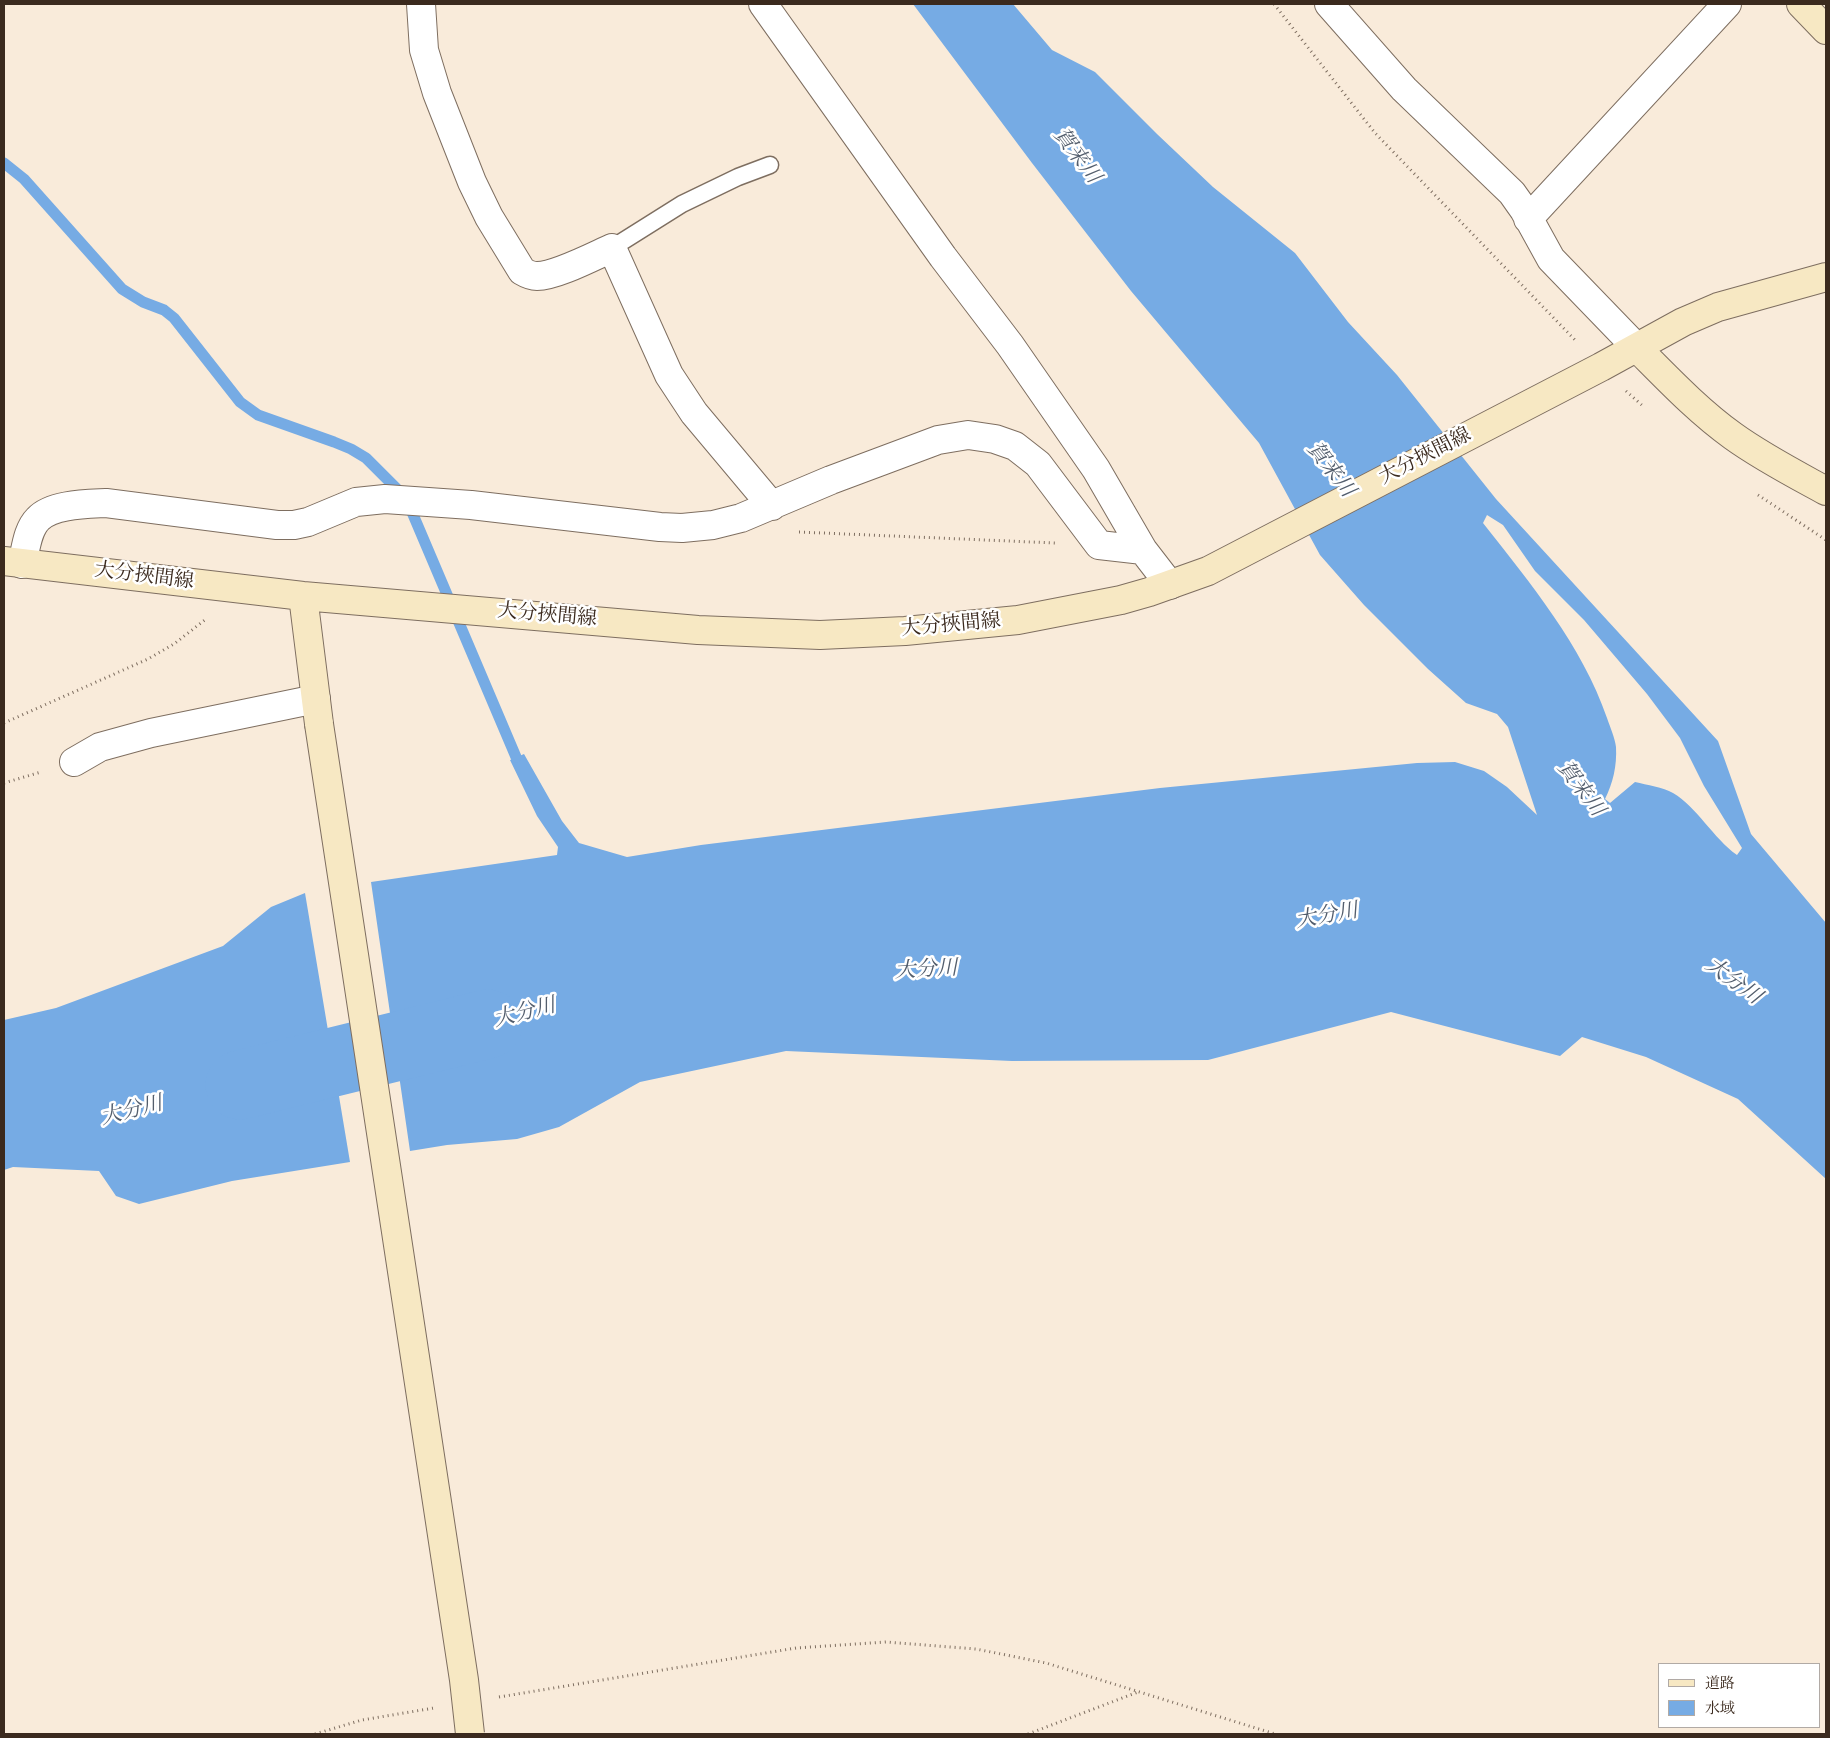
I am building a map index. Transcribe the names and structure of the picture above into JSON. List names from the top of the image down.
{
  "streets": {
    "main road": ["大分挾間線"]
  },
  "water": ["賀来川", "大分川"],
  "legend": ["道路", "水域"]
}
